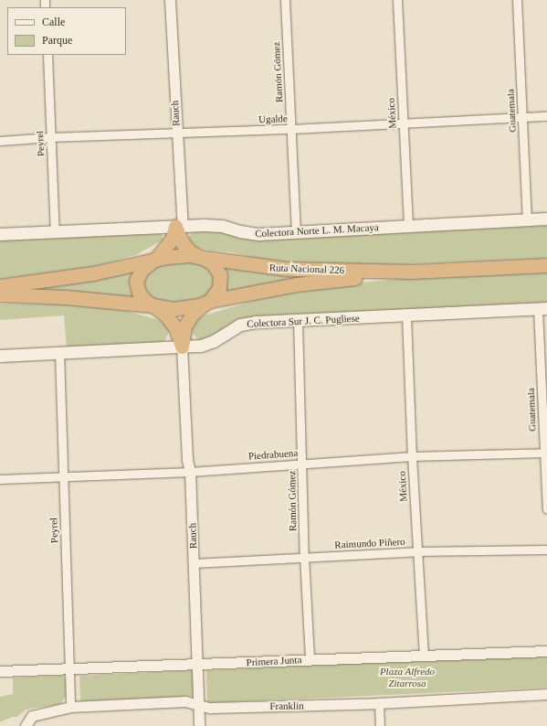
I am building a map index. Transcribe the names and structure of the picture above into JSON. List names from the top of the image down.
{
  "streets": {
    "highway": ["Ruta Nacional 226"],
    "main road": ["Colectora Norte L. M. Macaya", "Colectora Sur J. C. Pugliese"],
    "street": [
      "Ramón Gómez",
      "Guatemala",
      "Rauch",
      "México",
      "Ugalde",
      "Peyrel",
      "Piedrabuena",
      "Raimundo Piñero",
      "Primera Junta",
      "Franklin"
    ]
  },
  "crossings": [
    ["Ramón Gómez", "Ugalde"],
    ["Ramón Gómez", "Colectora Norte L. M. Macaya"],
    ["Ramón Gómez", "Colectora Sur J. C. Pugliese"],
    ["Ramón Gómez", "Piedrabuena"],
    ["Ramón Gómez", "Raimundo Piñero"],
    ["Ramón Gómez", "Primera Junta"],
    ["Guatemala", "Ugalde"],
    ["Guatemala", "Colectora Norte L. M. Macaya"],
    ["Guatemala", "Colectora Sur J. C. Pugliese"],
    ["Guatemala", "Piedrabuena"],
    ["Rauch", "Ugalde"],
    ["Rauch", "Colectora Norte L. M. Macaya"],
    ["Rauch", "Colectora Sur J. C. Pugliese"],
    ["Rauch", "Piedrabuena"],
    ["Rauch", "Raimundo Piñero"],
    ["Rauch", "Primera Junta"],
    ["Rauch", "Franklin"],
    ["México", "Ugalde"],
    ["México", "Colectora Norte L. M. Macaya"],
    ["México", "Colectora Sur J. C. Pugliese"],
    ["México", "Piedrabuena"],
    ["México", "Raimundo Piñero"],
    ["México", "Primera Junta"],
    ["Ugalde", "Peyrel"],
    ["Peyrel", "Colectora Norte L. M. Macaya"],
    ["Peyrel", "Colectora Sur J. C. Pugliese"],
    ["Peyrel", "Piedrabuena"],
    ["Peyrel", "Primera Junta"],
    ["Peyrel", "Franklin"]
  ],
  "parks": ["Plaza Alfredo Zitarrosa"],
  "legend": ["Calle", "Parque"]
}
